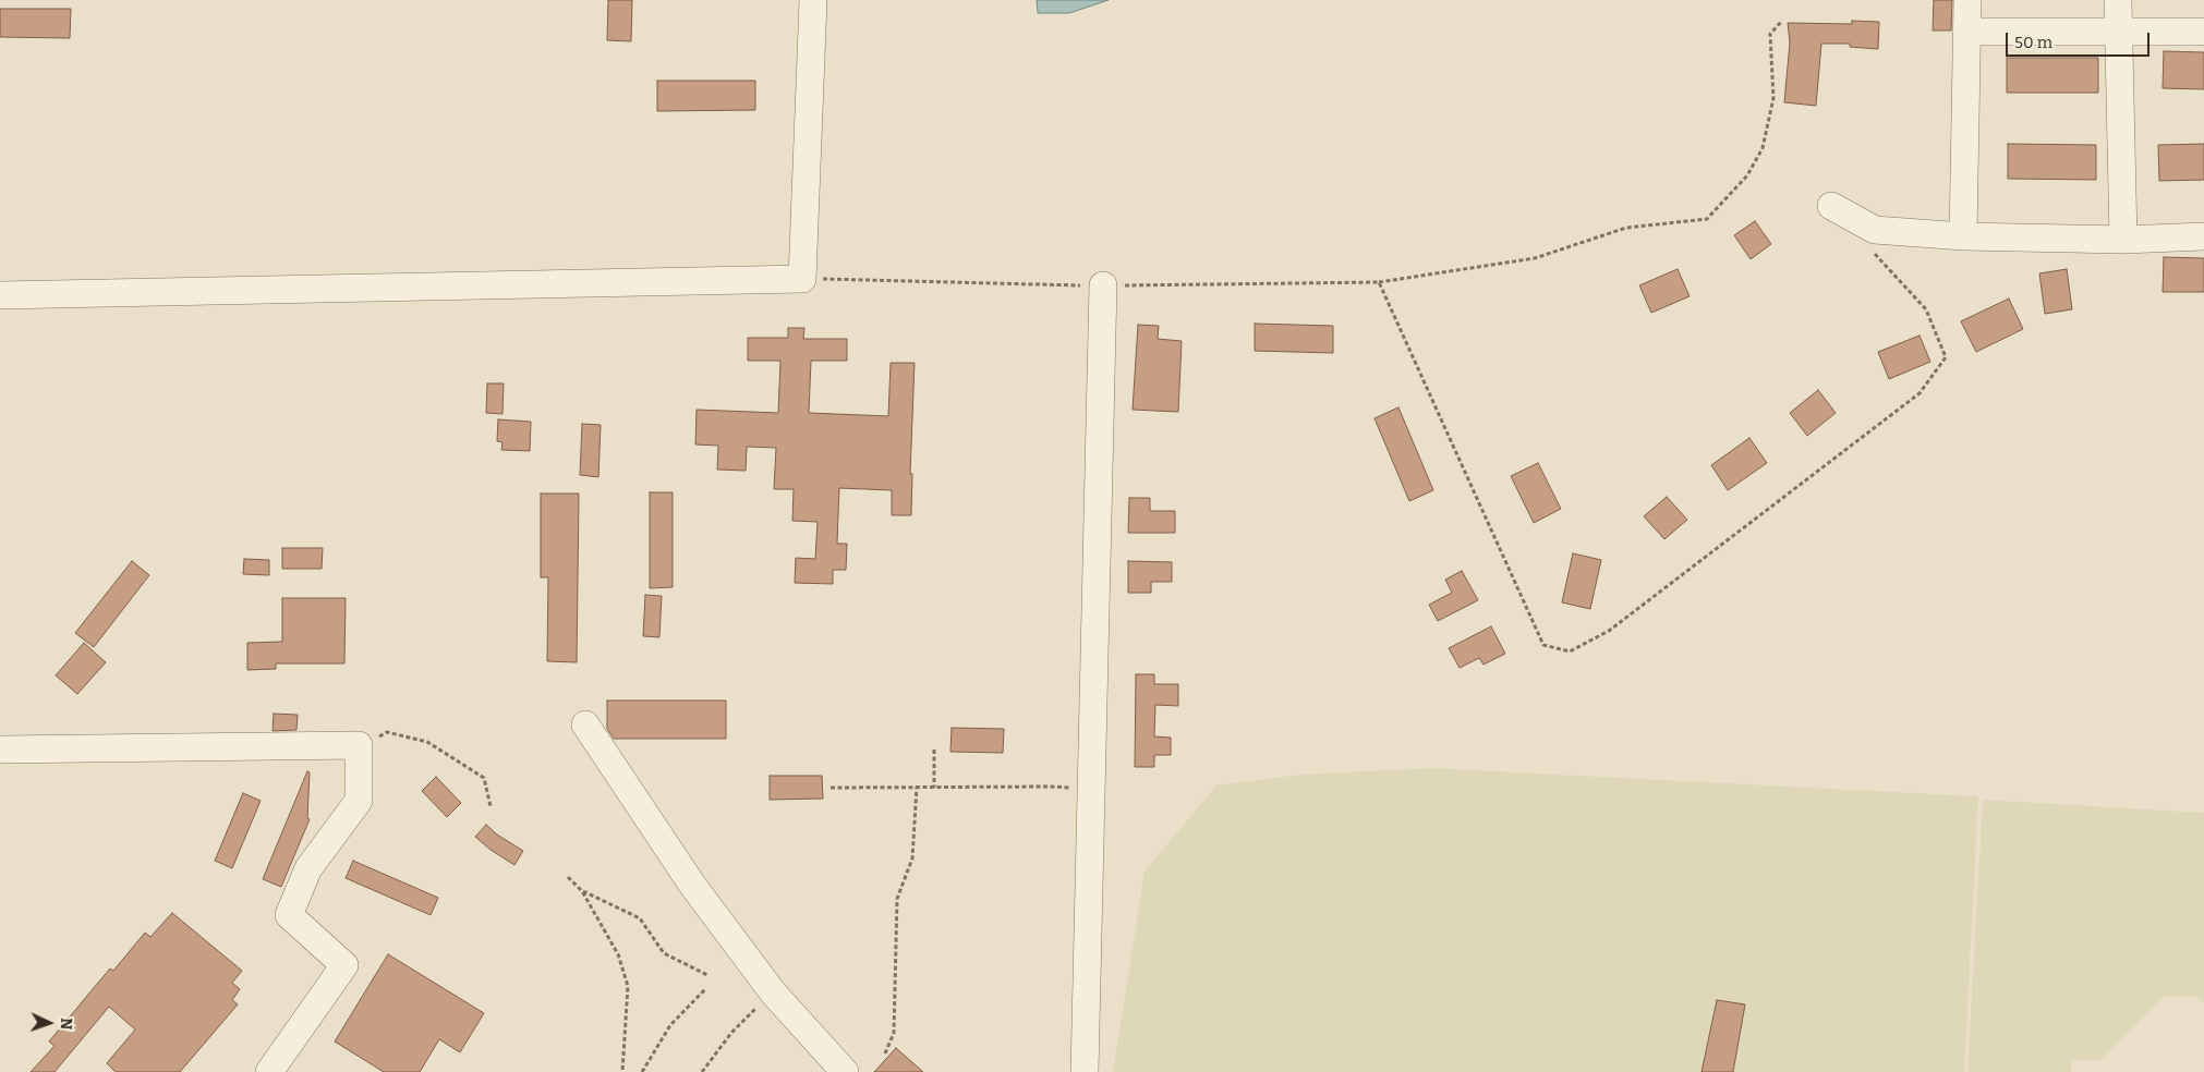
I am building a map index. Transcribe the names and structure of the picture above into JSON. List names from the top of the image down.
{
  "scale_bar": "50 m",
  "north": "right"
}
